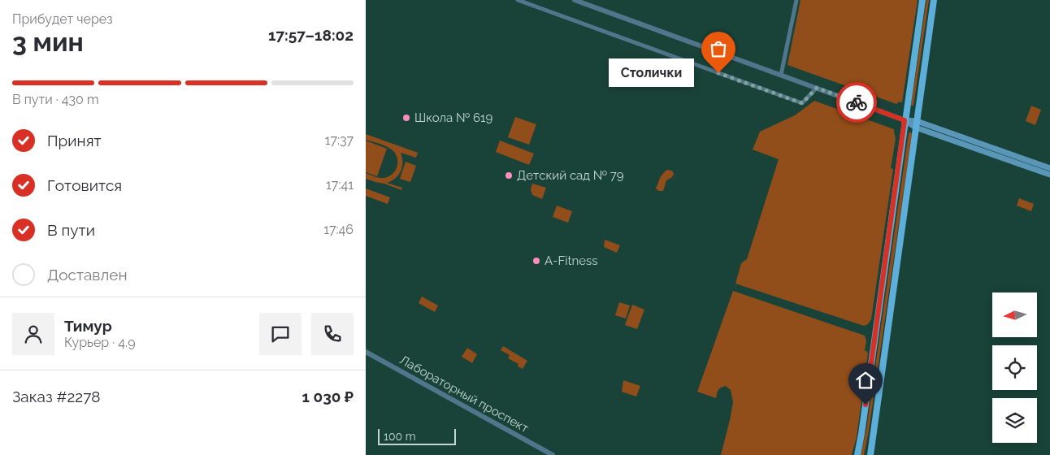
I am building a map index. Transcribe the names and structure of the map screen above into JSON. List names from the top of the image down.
{
  "streets": {
    "street": ["Лабораторный проспект"]
  },
  "places": [
    "Столички",
    "Школа № 619",
    "Детский сад № 79",
    "A-Fitness"
  ],
  "scale_bar": "100 m",
  "north": "left",
  "page": {
    "heading": ["3 мин", "Прибудет через", "17:57–18:02"],
    "panel": [
      "Тимур",
      "Курьер · 4.9",
      "Заказ #2278",
      "1 030 ₽"
    ],
    "bubble": "Столички",
    "bar": "В пути · 430 m",
    "list": [
      ["Принят", "17:37"],
      ["Готовится", "17:41"],
      ["В пути", "17:46"],
      "Доставлен"
    ],
    "scale": "100 m"
  }
}
